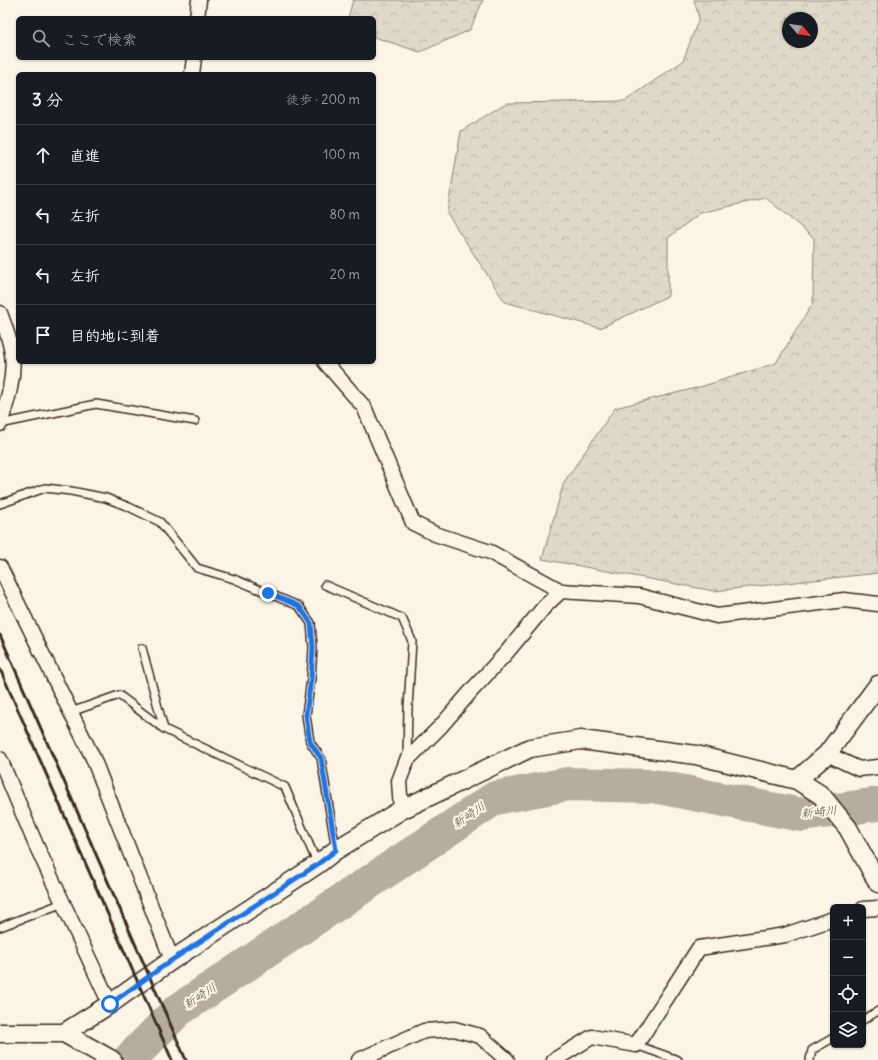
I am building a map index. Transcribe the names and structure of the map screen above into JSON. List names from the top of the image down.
{
  "water": ["新崎川"],
  "north": "bottom right",
  "page": {
    "search": "ここで検索",
    "heading": ["3 分", "徒歩 · 200 m"],
    "list": [
      ["直進", "100 m"],
      ["左折", "80 m"],
      ["左折", "20 m"],
      "目的地に到着"
    ],
    "map_buttons": ["+", "−"]
  }
}
